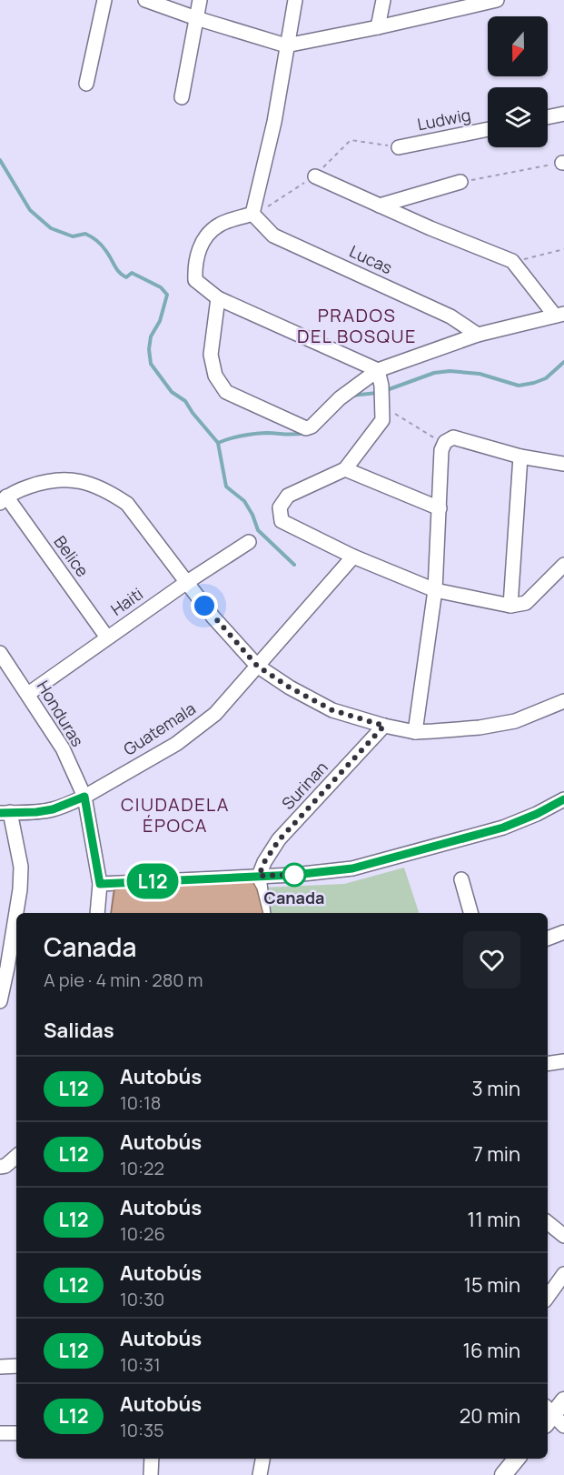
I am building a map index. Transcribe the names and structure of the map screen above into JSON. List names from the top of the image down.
{
  "streets": {
    "street": [
      "Ludwig",
      "Lucas",
      "Belice",
      "Haiti",
      "Honduras",
      "Guatemala",
      "Surinan"
    ]
  },
  "crossings": [
    ["Belice", "Haiti"],
    ["Haiti", "Honduras"],
    ["Honduras", "Guatemala"]
  ],
  "districts": ["PRADOS DEL BOSQUE", "CIUDADELA ÉPOCA"],
  "places": ["Canada"],
  "lines": ["bus line L12"],
  "north": "bottom",
  "page": {
    "on_map": "L12",
    "heading": [
      ["Canada", "A pie · 4 min · 280 m"],
      "Salidas"
    ],
    "list": [
      {
        "mark": "L12",
        "name": "Autobús",
        "note": "10:18",
        "value": "3 min"
      },
      {
        "mark": "L12",
        "name": "Autobús",
        "note": "10:22",
        "value": "7 min"
      },
      {
        "mark": "L12",
        "name": "Autobús",
        "note": "10:26",
        "value": "11 min"
      },
      {
        "mark": "L12",
        "name": "Autobús",
        "note": "10:30",
        "value": "15 min"
      },
      {
        "mark": "L12",
        "name": "Autobús",
        "note": "10:31",
        "value": "16 min"
      },
      {
        "mark": "L12",
        "name": "Autobús",
        "note": "10:35",
        "value": "20 min"
      }
    ]
  }
}
